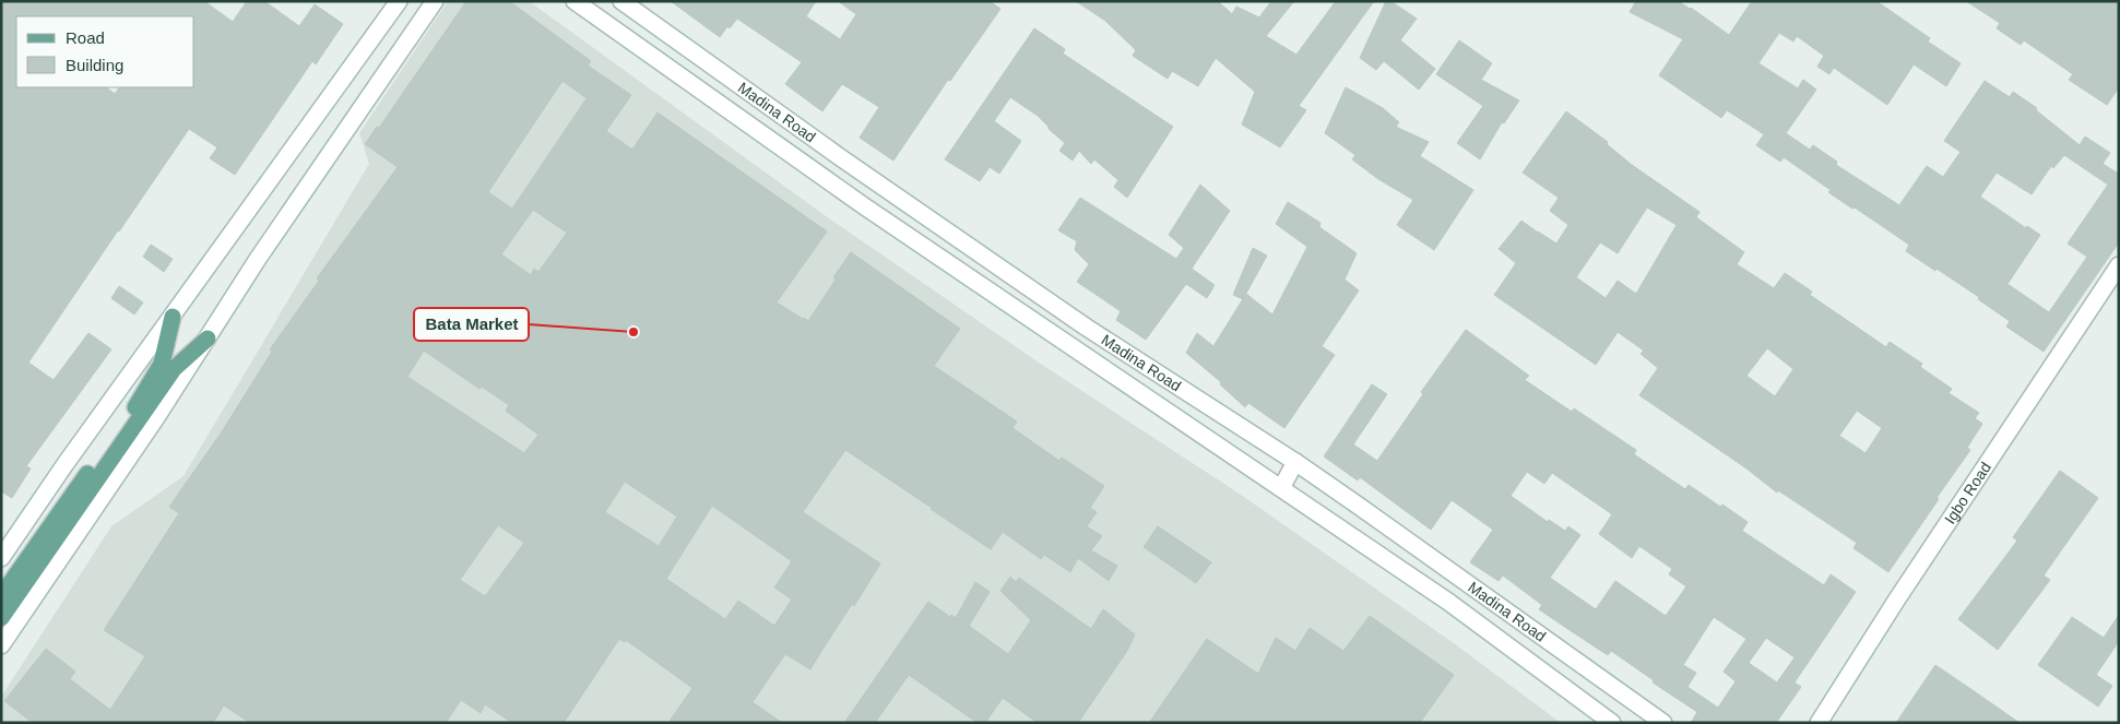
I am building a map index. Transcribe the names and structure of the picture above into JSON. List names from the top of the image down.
{
  "streets": {
    "main road": ["Madina Road", "Igbo Road"]
  },
  "places": ["Bata Market"],
  "legend": ["Road", "Building"]
}
